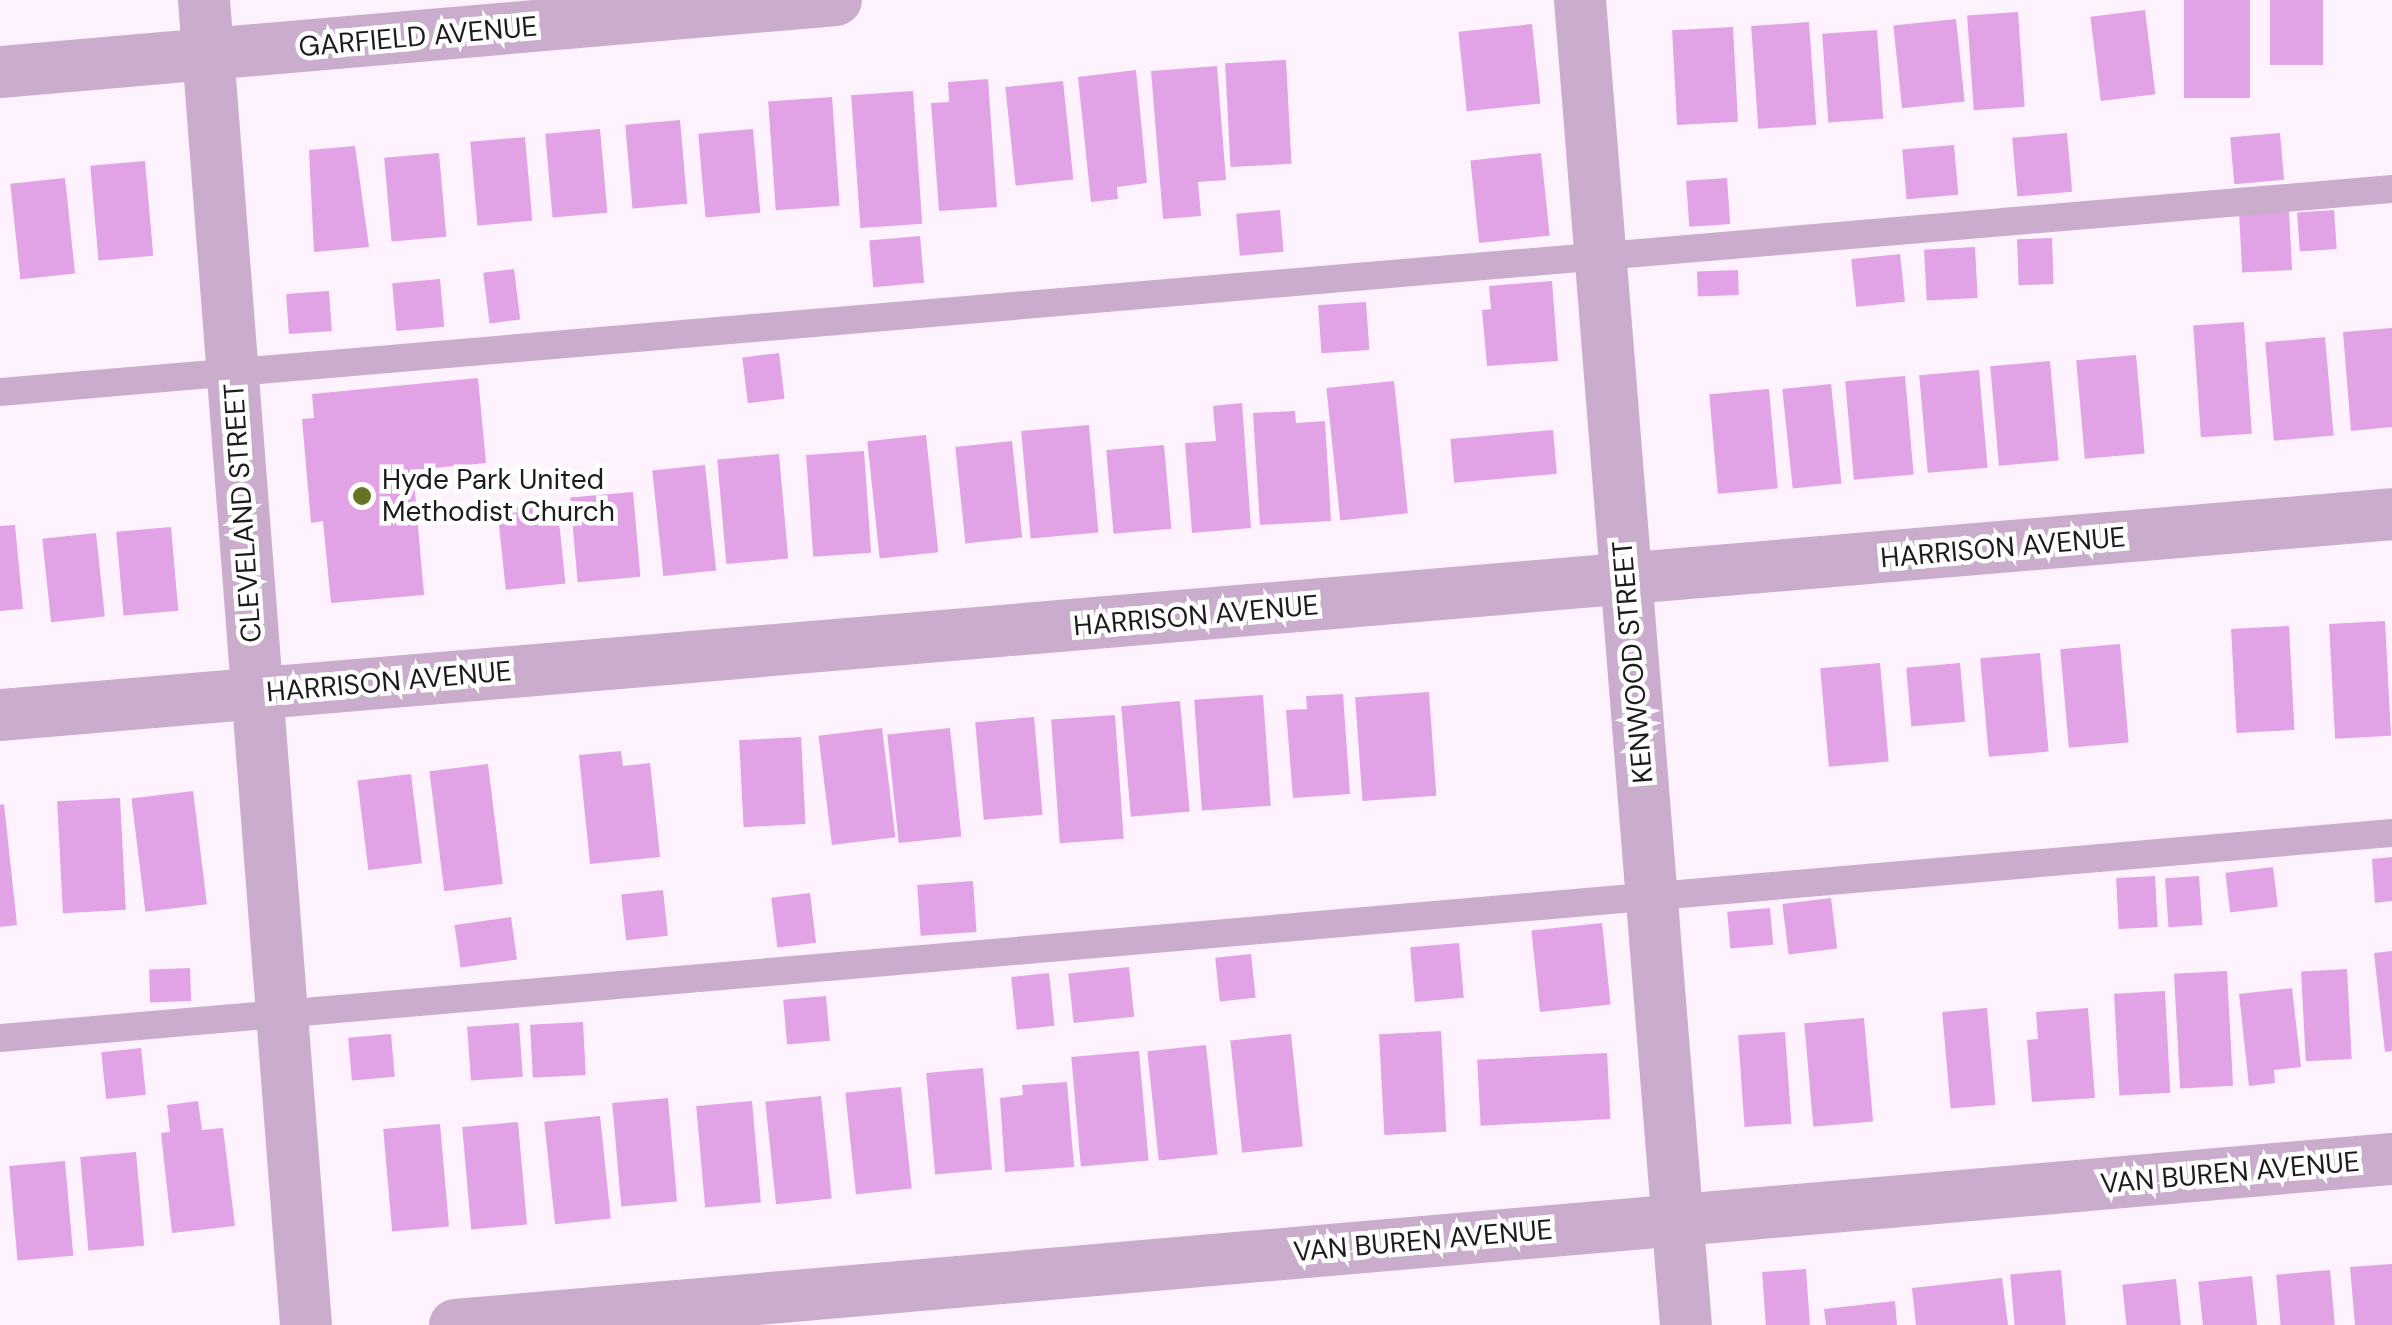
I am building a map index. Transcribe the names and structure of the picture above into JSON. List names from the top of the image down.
{
  "streets": {
    "street": [
      "GARFIELD AVENUE",
      "CLEVELAND STREET",
      "HARRISON AVENUE",
      "KENWOOD STREET",
      "VAN BUREN AVENUE"
    ]
  },
  "crossings": [
    ["GARFIELD AVENUE", "CLEVELAND STREET"],
    ["CLEVELAND STREET", "HARRISON AVENUE"],
    ["HARRISON AVENUE", "KENWOOD STREET"],
    ["KENWOOD STREET", "VAN BUREN AVENUE"]
  ],
  "places": ["Hyde Park United Methodist Church"]
}
